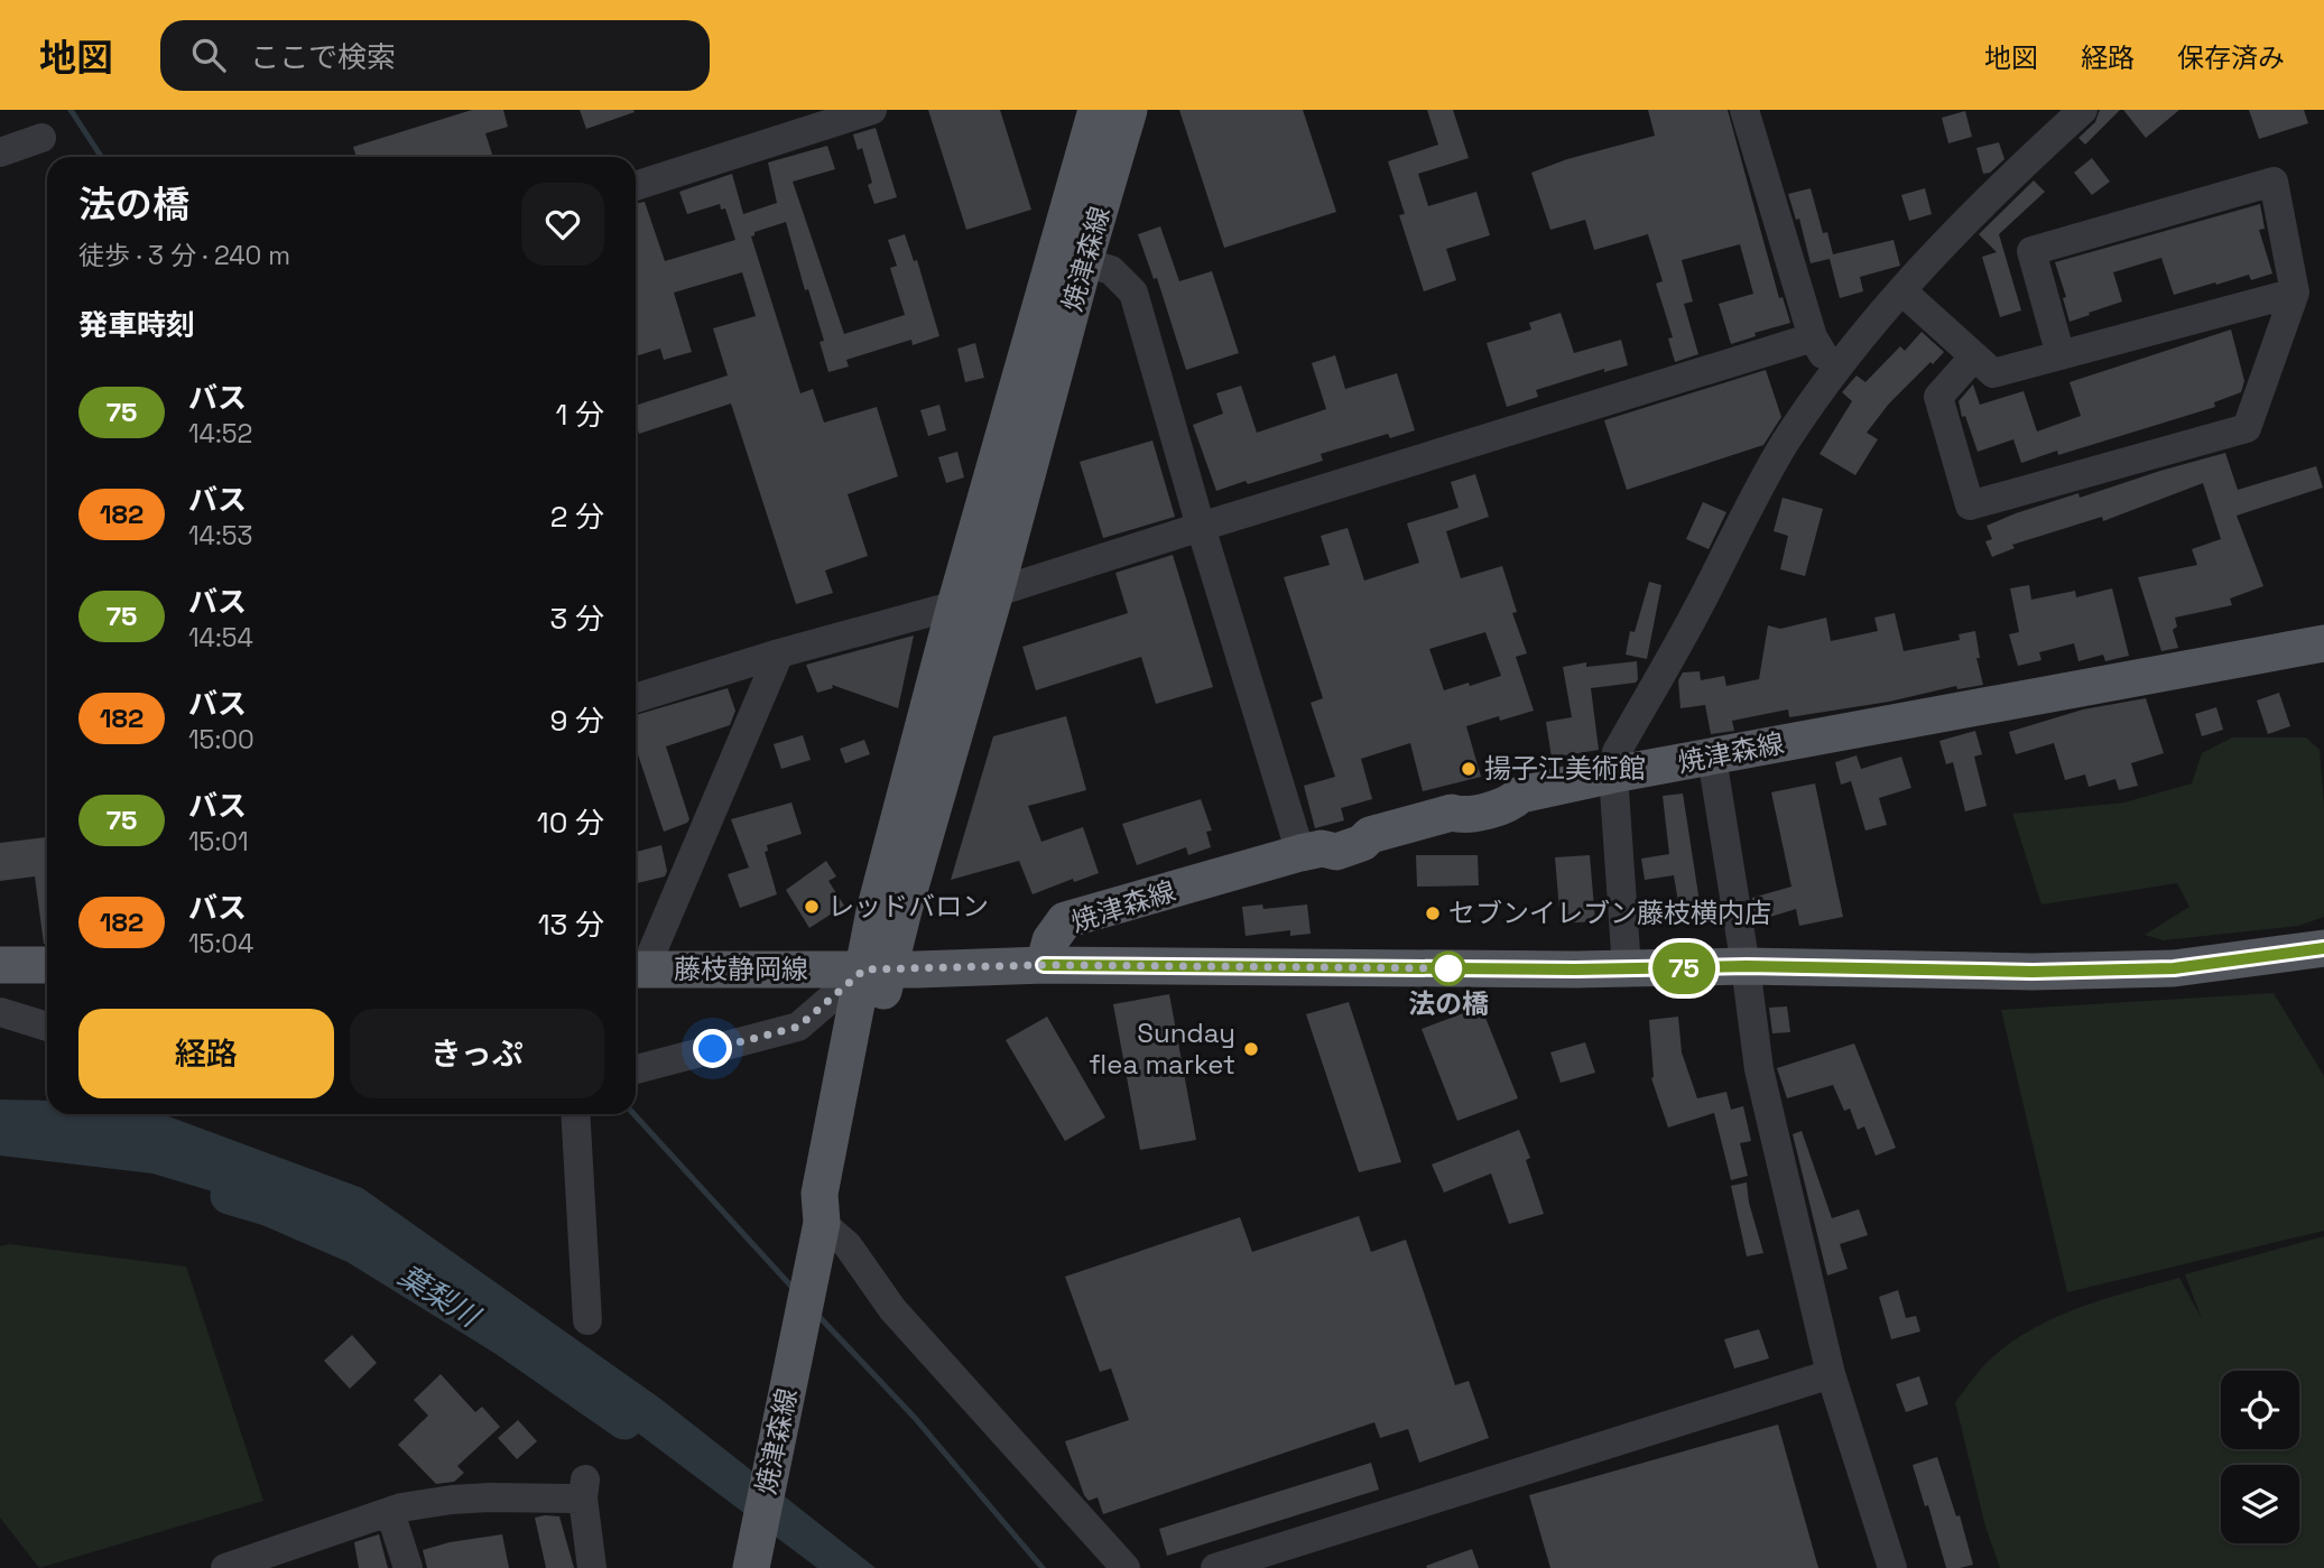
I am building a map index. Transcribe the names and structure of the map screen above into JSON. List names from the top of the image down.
{
  "streets": {
    "main road": ["焼津森線", "藤枝静岡線"]
  },
  "crossings": [
    ["焼津森線", "藤枝静岡線"]
  ],
  "water": ["葉梨川"],
  "places": [
    "揚子江美術館",
    "レッドバロン",
    "セブンイレブン藤枝横内店",
    "法の橋",
    "Sunday flea market"
  ],
  "lines": ["bus line 75"],
  "page": {
    "header": "地図",
    "search": "ここで検索",
    "nav": ["地図", "経路", "保存済み"],
    "on_map": "75",
    "heading": [
      ["法の橋", "徒歩 · 3 分 · 240 m"],
      "発車時刻"
    ],
    "list": [
      {
        "mark": "75",
        "name": "バス",
        "note": "14:52",
        "value": "1 分"
      },
      {
        "mark": "182",
        "name": "バス",
        "note": "14:53",
        "value": "2 分"
      },
      {
        "mark": "75",
        "name": "バス",
        "note": "14:54",
        "value": "3 分"
      },
      {
        "mark": "182",
        "name": "バス",
        "note": "15:00",
        "value": "9 分"
      },
      {
        "mark": "75",
        "name": "バス",
        "note": "15:01",
        "value": "10 分"
      },
      {
        "mark": "182",
        "name": "バス",
        "note": "15:04",
        "value": "13 分"
      }
    ],
    "buttons": ["経路", "きっぷ"]
  }
}
